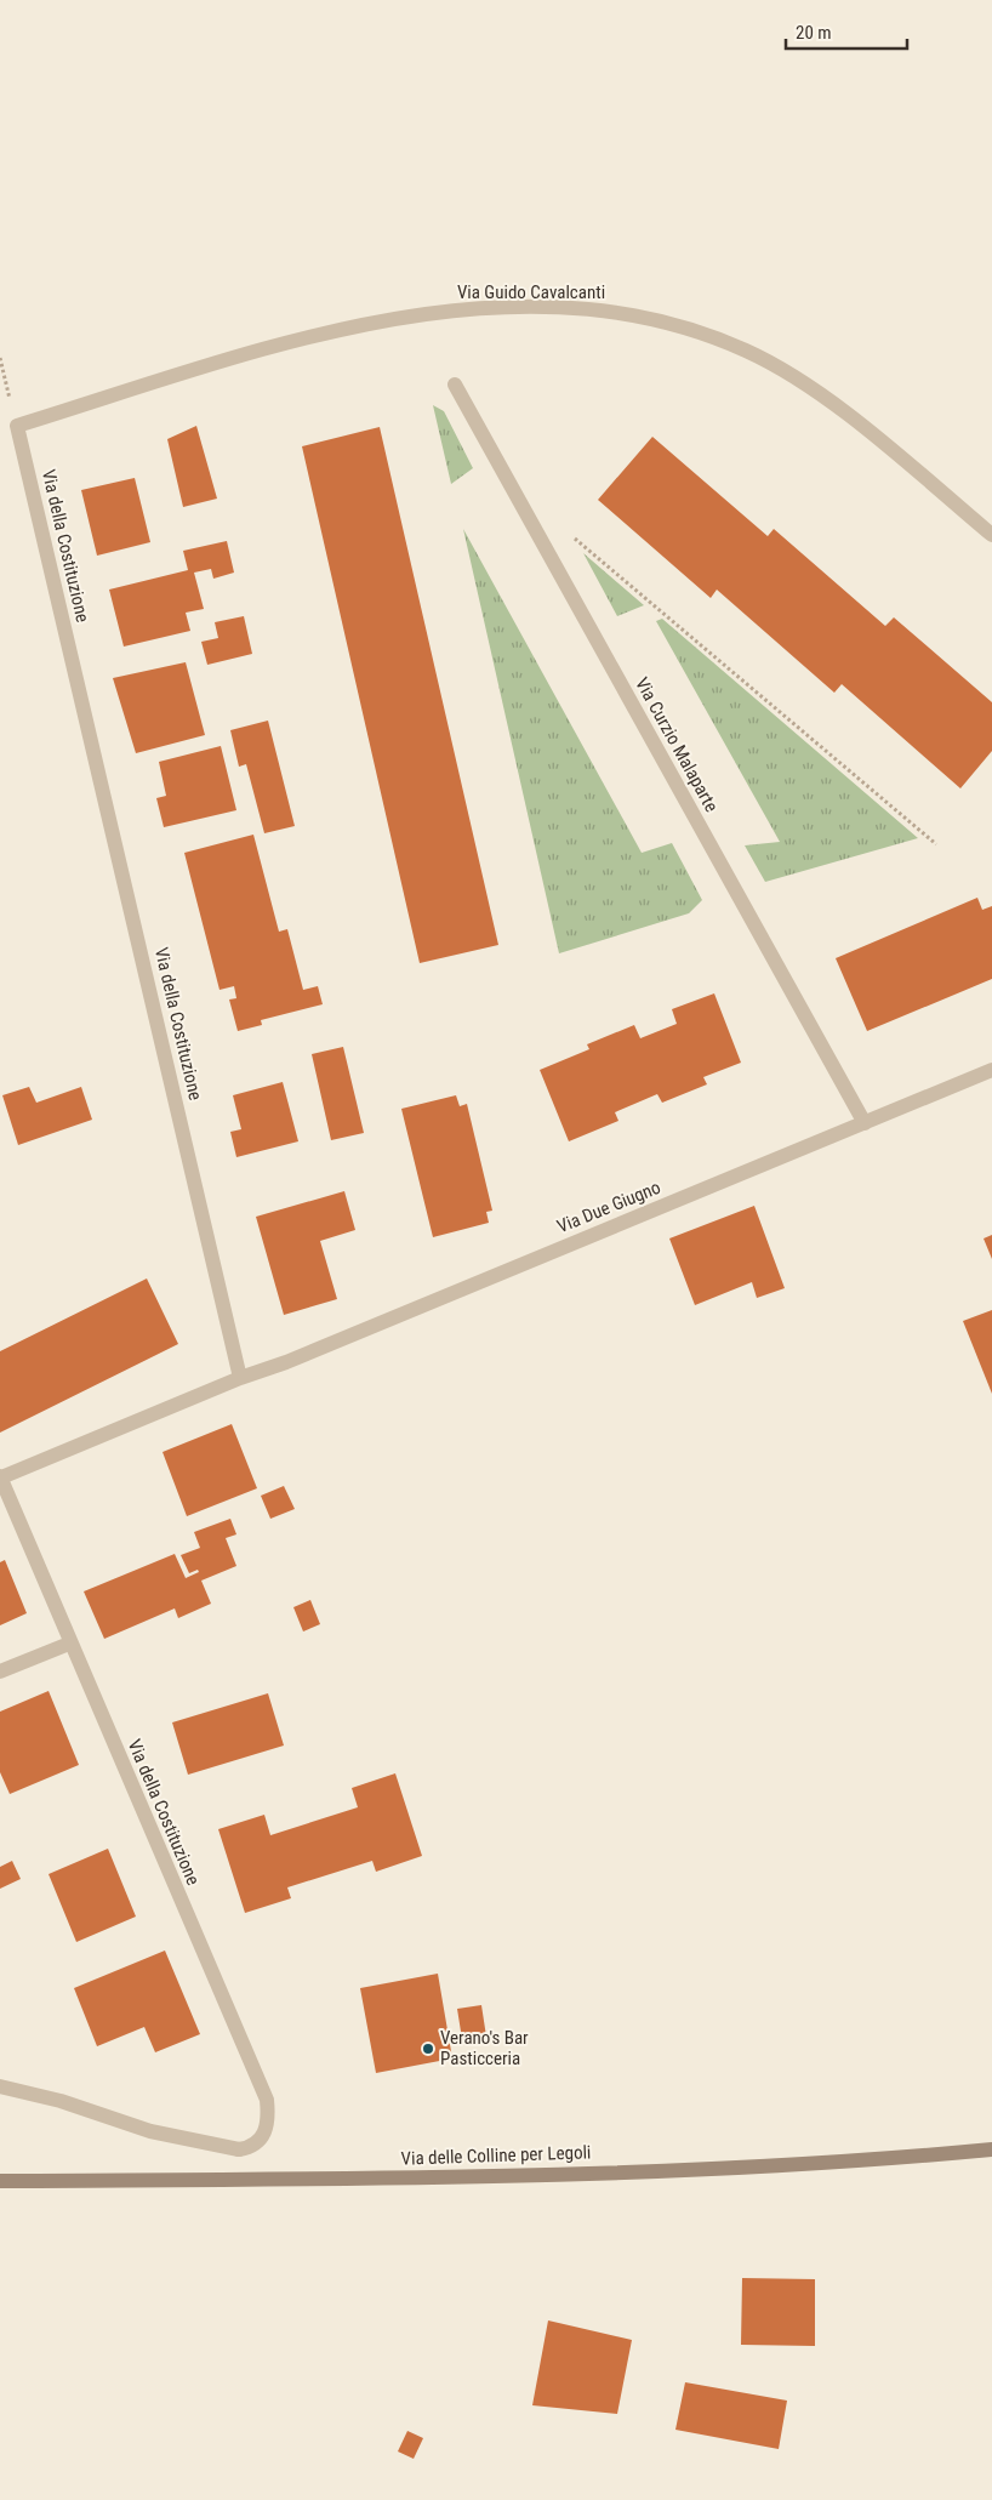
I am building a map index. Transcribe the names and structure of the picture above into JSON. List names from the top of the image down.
{
  "streets": {
    "main road": ["Via delle Colline per Legoli"],
    "street": [
      "Via Guido Cavalcanti",
      "Via della Costituzione",
      "Via Curzio Malaparte",
      "Via Due Giugno"
    ]
  },
  "crossings": [
    ["Via Guido Cavalcanti", "Via della Costituzione"],
    ["Via della Costituzione", "Via Due Giugno"],
    ["Via Curzio Malaparte", "Via Due Giugno"]
  ],
  "places": ["Verano's Bar Pasticceria"],
  "scale_bar": "20 m"
}
